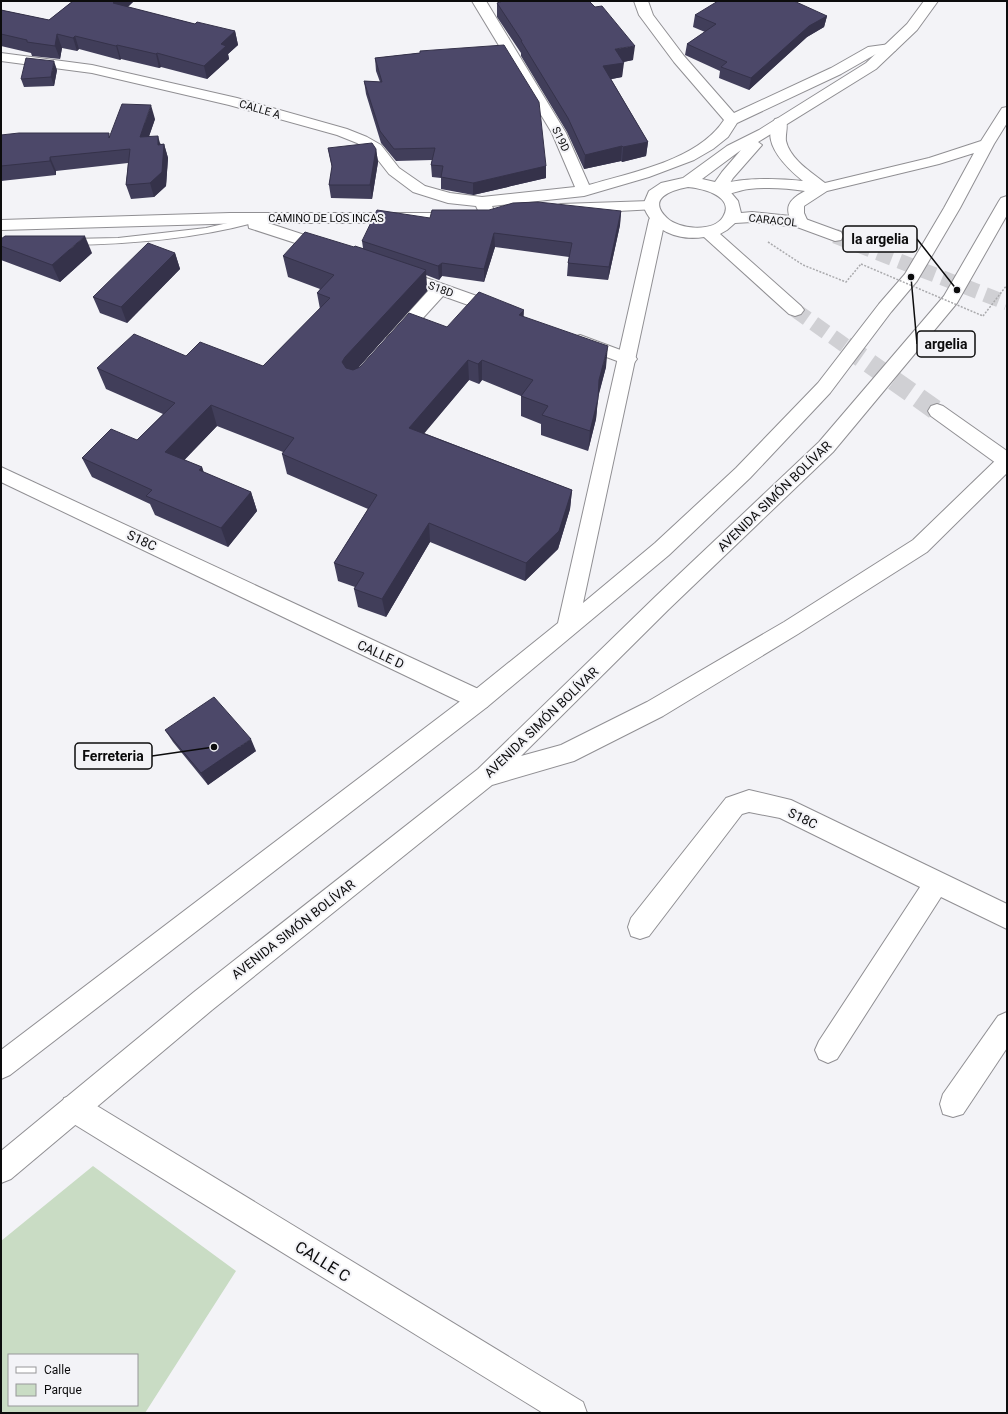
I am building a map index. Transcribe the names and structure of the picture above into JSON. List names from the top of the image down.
{
  "streets": {
    "main road": [
      "CALLE A",
      "S19D",
      "CAMINO DE LOS INCAS",
      "CARACOL",
      "S18D",
      "AVENIDA SIMÓN BOLÍVAR",
      "S18C",
      "CALLE D",
      "CALLE C"
    ]
  },
  "crossings": [
    ["CAMINO DE LOS INCAS", "CARACOL"],
    ["AVENIDA SIMÓN BOLÍVAR", "CALLE C"],
    ["S18C", "CALLE D"]
  ],
  "places": ["argelia", "la argelia", "Ferreteria"],
  "legend": ["Calle", "Parque"]
}
